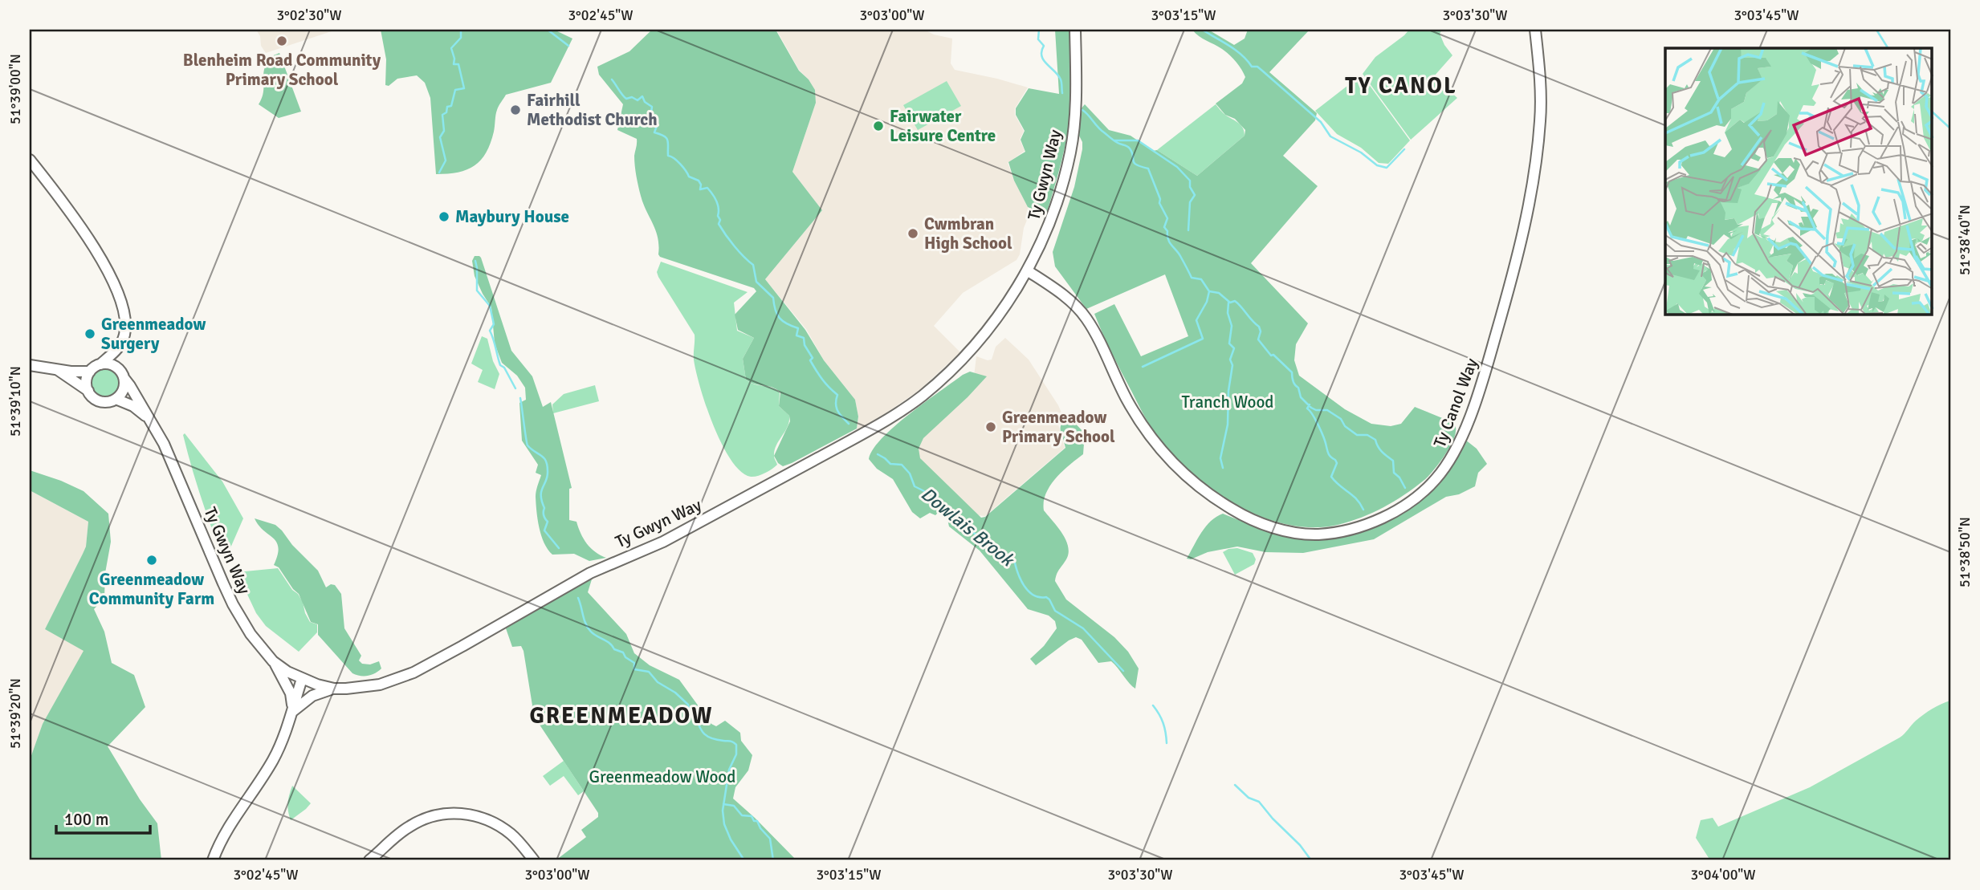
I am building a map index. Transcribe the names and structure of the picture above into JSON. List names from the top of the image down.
{
  "streets": {
    "street": ["Ty Gwyn Way", "Ty Canol Way"]
  },
  "crossings": [
    ["Ty Gwyn Way", "Ty Canol Way"]
  ],
  "districts": ["TY CANOL", "GREENMEADOW"],
  "water": ["Dowlais Brook"],
  "parks": ["Tranch Wood", "Greenmeadow Wood"],
  "places": [
    "Blenheim Road Community Primary School",
    "Fairhill Methodist Church",
    "Fairwater Leisure Centre",
    "Maybury House",
    "Cwmbran High School",
    "Greenmeadow Surgery",
    "Greenmeadow Primary School",
    "Greenmeadow Community Farm"
  ],
  "scale_bar": "100 m",
  "coordinates": [
    "3°02'30\"W",
    "3°02'45\"W",
    "3°03'00\"W",
    "3°03'15\"W",
    "3°03'30\"W",
    "3°03'45\"W",
    "51°39'00\"N",
    "51°38'40\"N",
    "51°39'10\"N",
    "51°38'50\"N",
    "51°39'20\"N",
    "3°04'00\"W"
  ]
}
